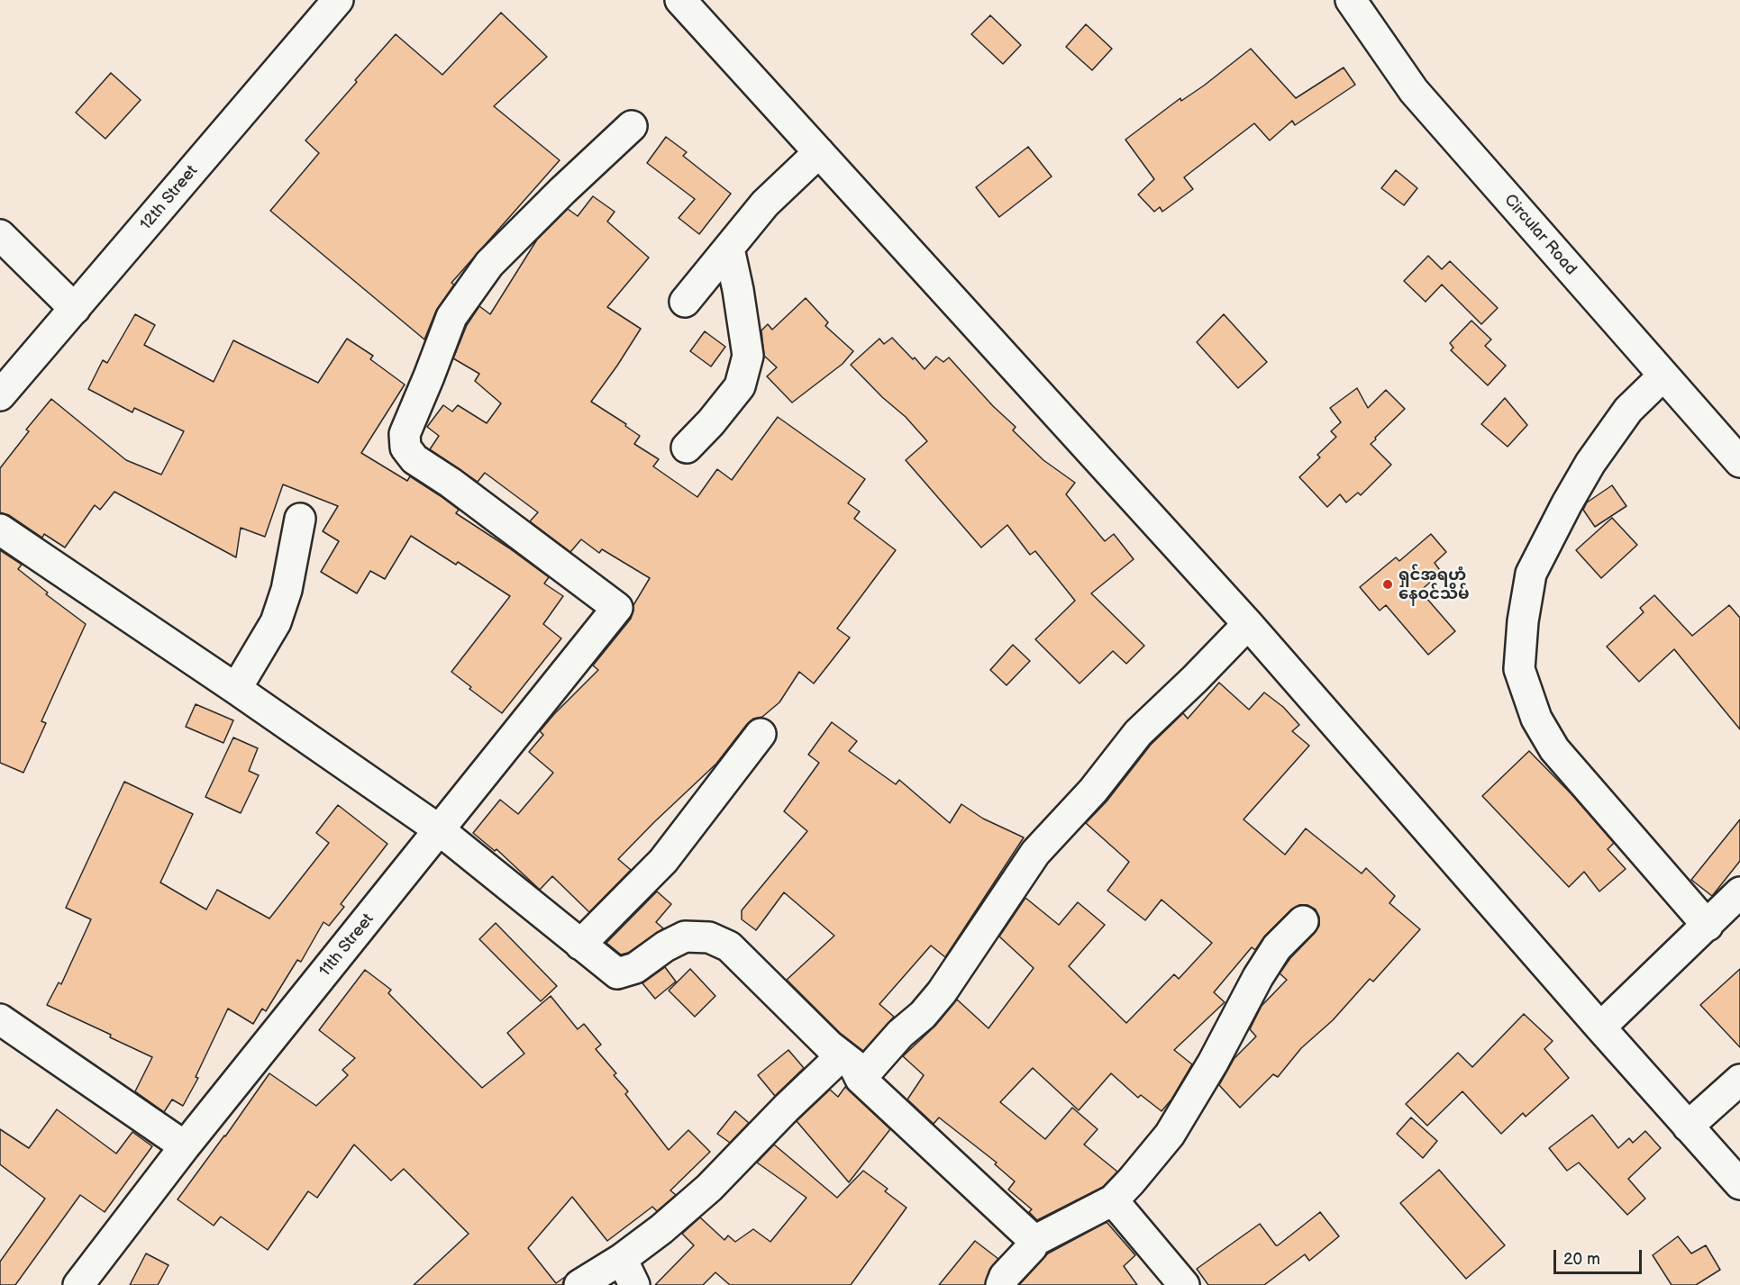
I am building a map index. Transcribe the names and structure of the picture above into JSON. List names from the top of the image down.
{
  "streets": {
    "street": ["12th Street", "Circular Road", "11th Street"]
  },
  "places": ["ရှင်အရဟံ နေဝင်သိမ်"],
  "scale_bar": "20 m"
}
